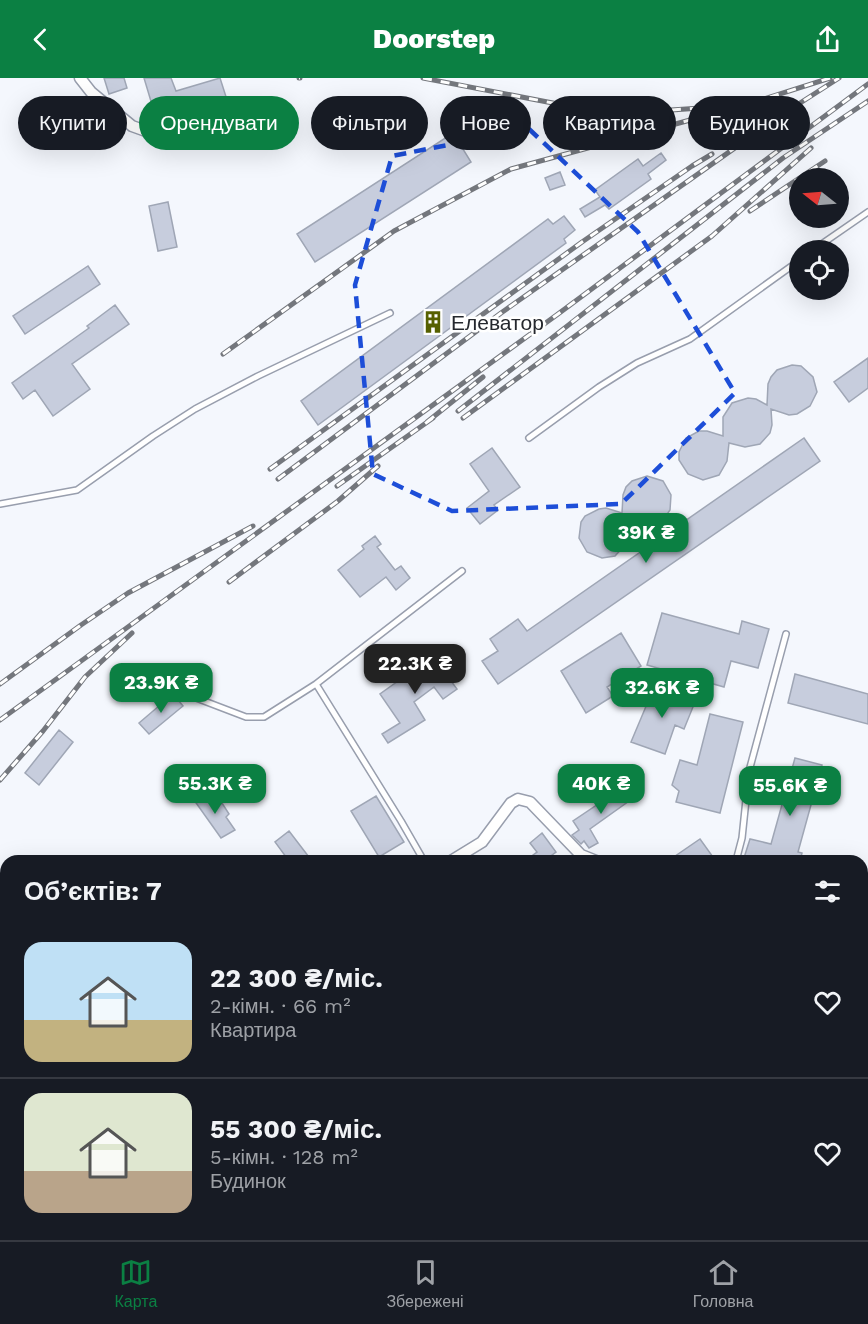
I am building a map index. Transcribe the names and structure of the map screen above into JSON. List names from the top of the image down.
{
  "places": {
    "building": ["Елеватор"]
  },
  "north": "left",
  "page": {
    "header": "Doorstep",
    "chip": [
      "Купити",
      "Орендувати",
      "Фільтри",
      "Нове",
      "Квартира",
      "Будинок"
    ],
    "price": [
      "39K ₴",
      "22.3K ₴",
      "23.9K ₴",
      "32.6K ₴",
      "55.3K ₴",
      "40K ₴",
      "55.6K ₴"
    ],
    "heading": "Об’єктів: 7",
    "list": [
      {
        "name": "22 300 ₴/міс.",
        "note": "2-кімн. · 66 m² · Квартира"
      },
      {
        "name": "55 300 ₴/міс.",
        "note": "5-кімн. · 128 m² · Будинок"
      }
    ],
    "tabs": ["Карта", "Збережені", "Головна"]
  }
}
